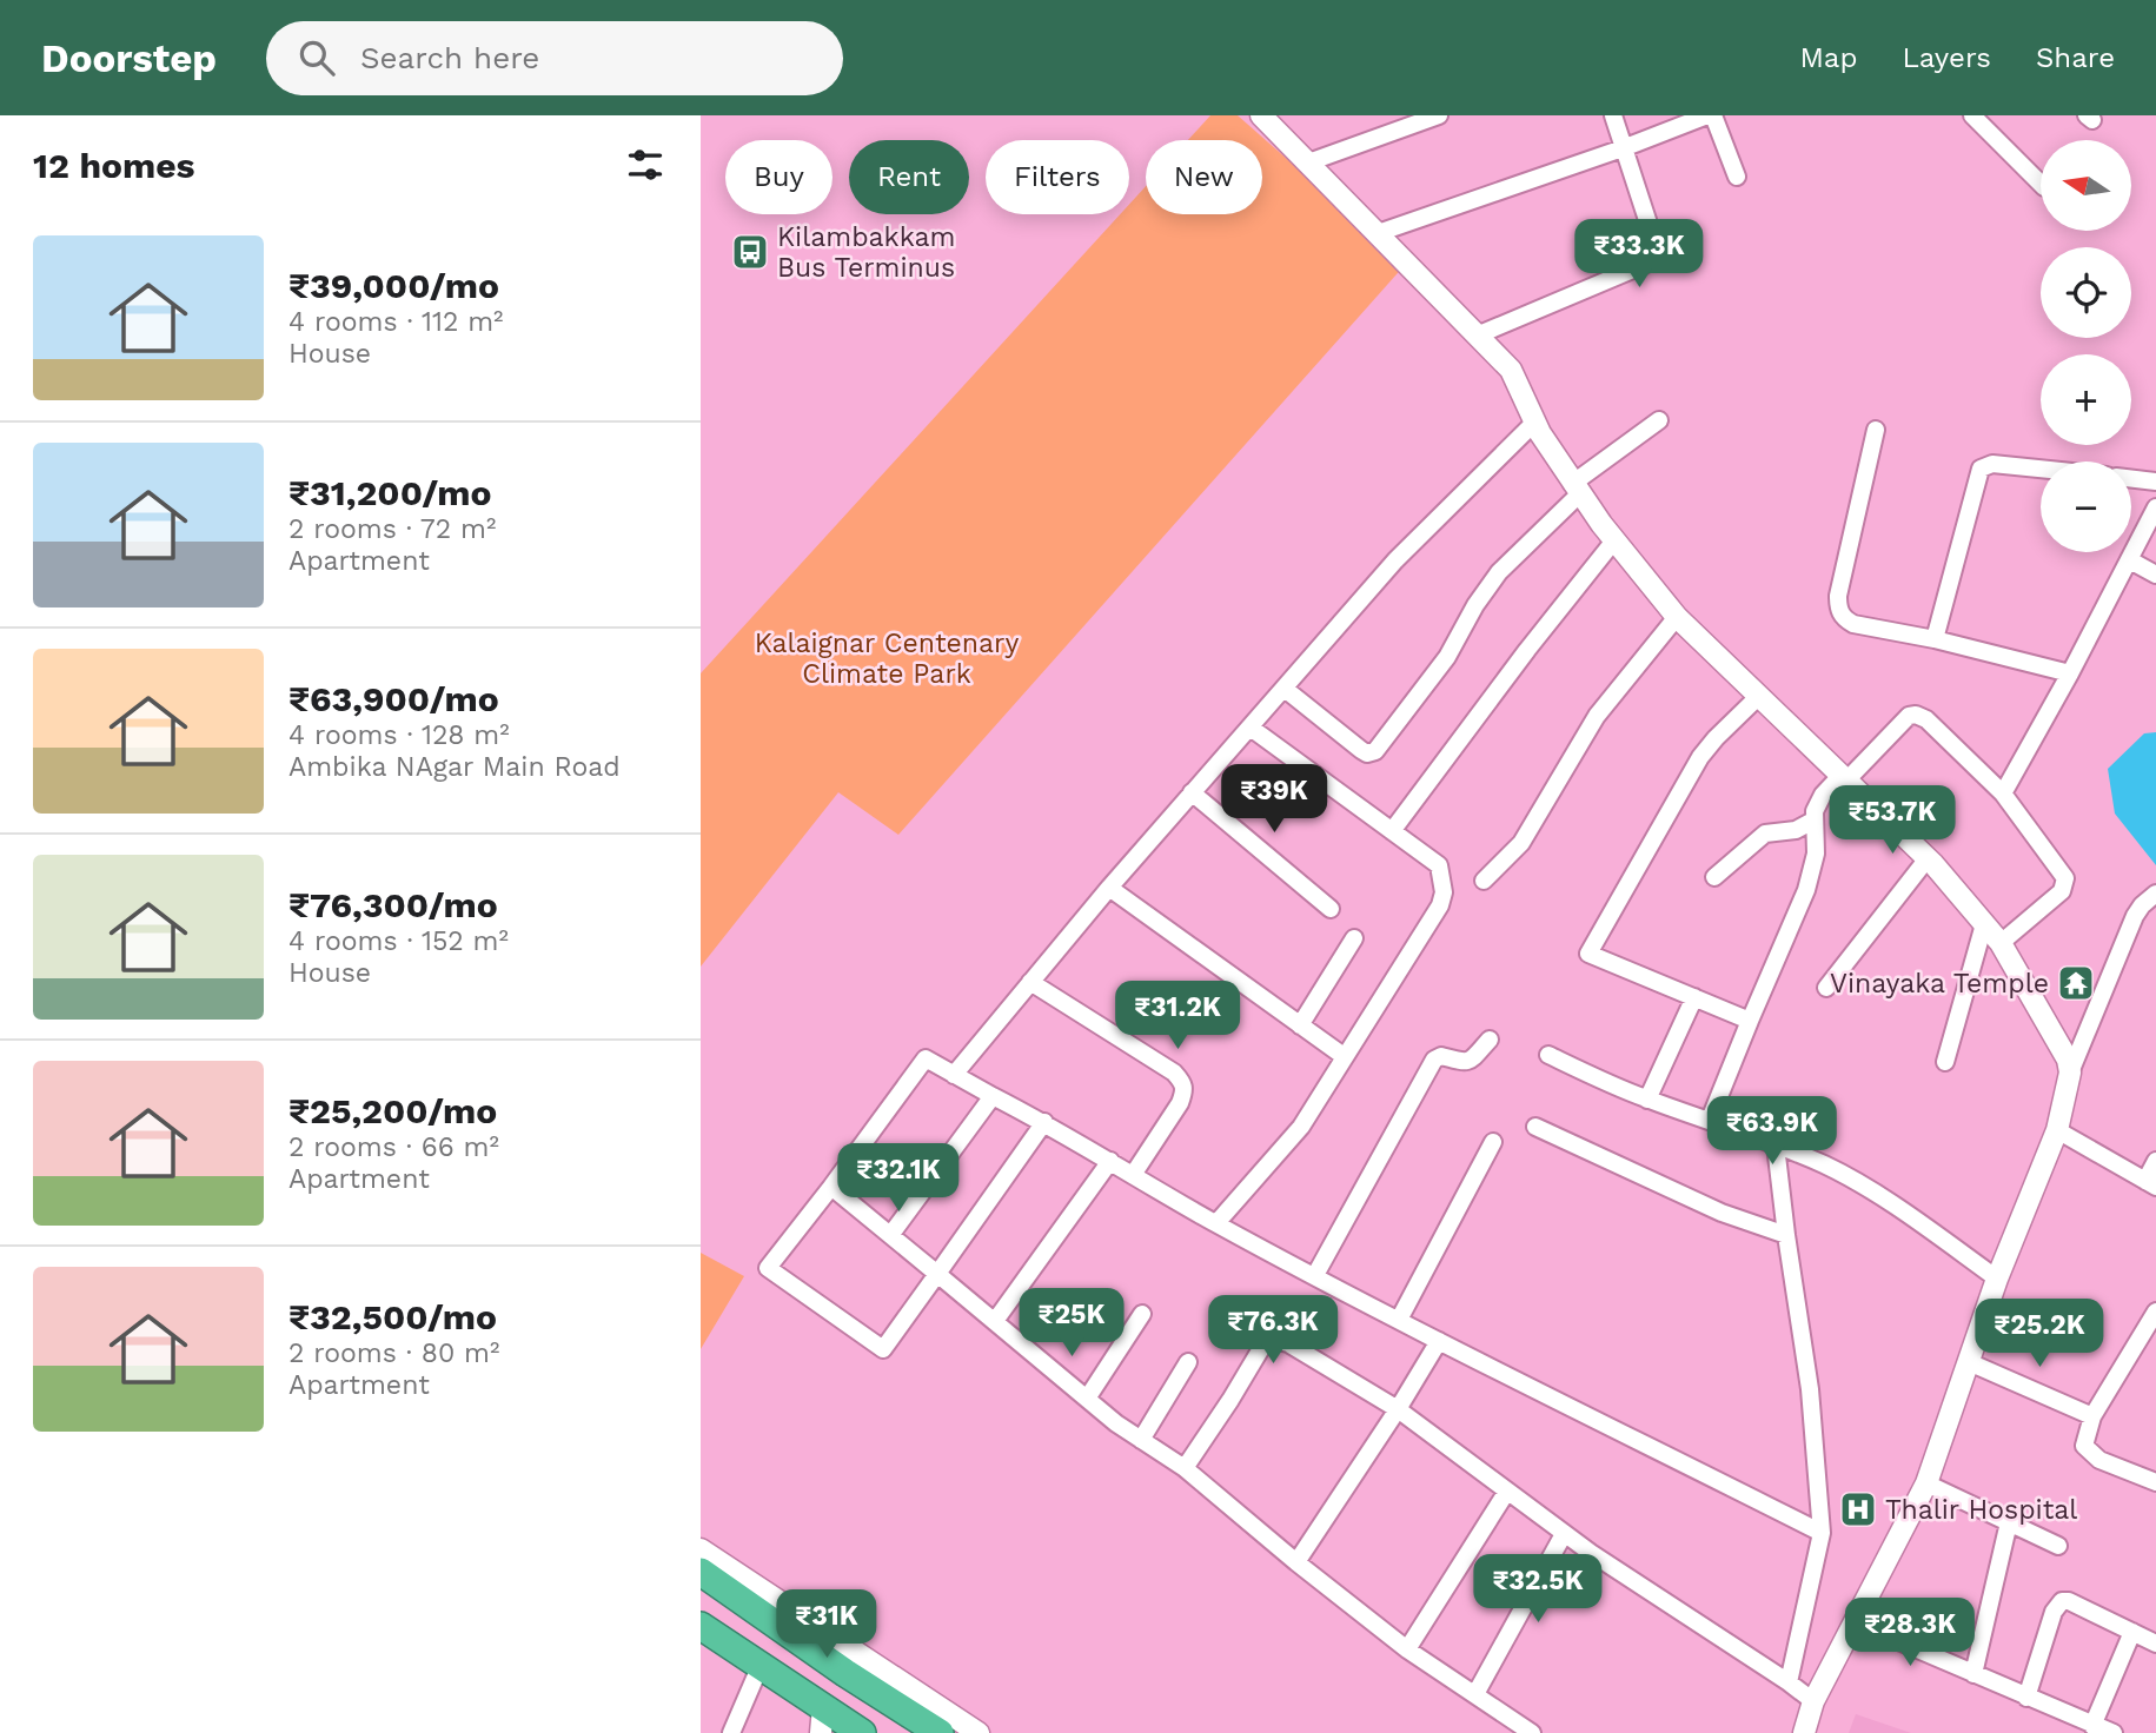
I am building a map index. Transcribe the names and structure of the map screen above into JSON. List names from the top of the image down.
{
  "parks": ["Kalaignar Centenary Climate Park"],
  "places": {
    "bus stop": ["Kilambakkam Bus Terminus"],
    "temple": ["Vinayaka Temple"],
    "hospital": ["Thalir Hospital"]
  },
  "north": "left",
  "page": {
    "header": "Doorstep",
    "search": "Search here",
    "nav": ["Map", "Layers", "Share"],
    "heading": "12 homes",
    "map_buttons": ["+", "−"],
    "chip": [
      "Buy",
      "Rent",
      "Filters",
      "New"
    ],
    "list": [
      {
        "name": "₹39,000/mo",
        "note": "4 rooms · 112 m² · House"
      },
      {
        "name": "₹31,200/mo",
        "note": "2 rooms · 72 m² · Apartment"
      },
      {
        "name": "₹63,900/mo",
        "note": "4 rooms · 128 m² · Ambika NAgar Main Road"
      },
      {
        "name": "₹76,300/mo",
        "note": "4 rooms · 152 m² · House"
      },
      {
        "name": "₹25,200/mo",
        "note": "2 rooms · 66 m² · Apartment"
      },
      {
        "name": "₹32,500/mo",
        "note": "2 rooms · 80 m² · Apartment"
      }
    ],
    "price": [
      "₹33.3K",
      "₹39K",
      "₹53.7K",
      "₹31.2K",
      "₹63.9K",
      "₹32.1K",
      "₹25K",
      "₹76.3K",
      "₹25.2K",
      "₹32.5K",
      "₹31K",
      "₹28.3K"
    ]
  }
}
